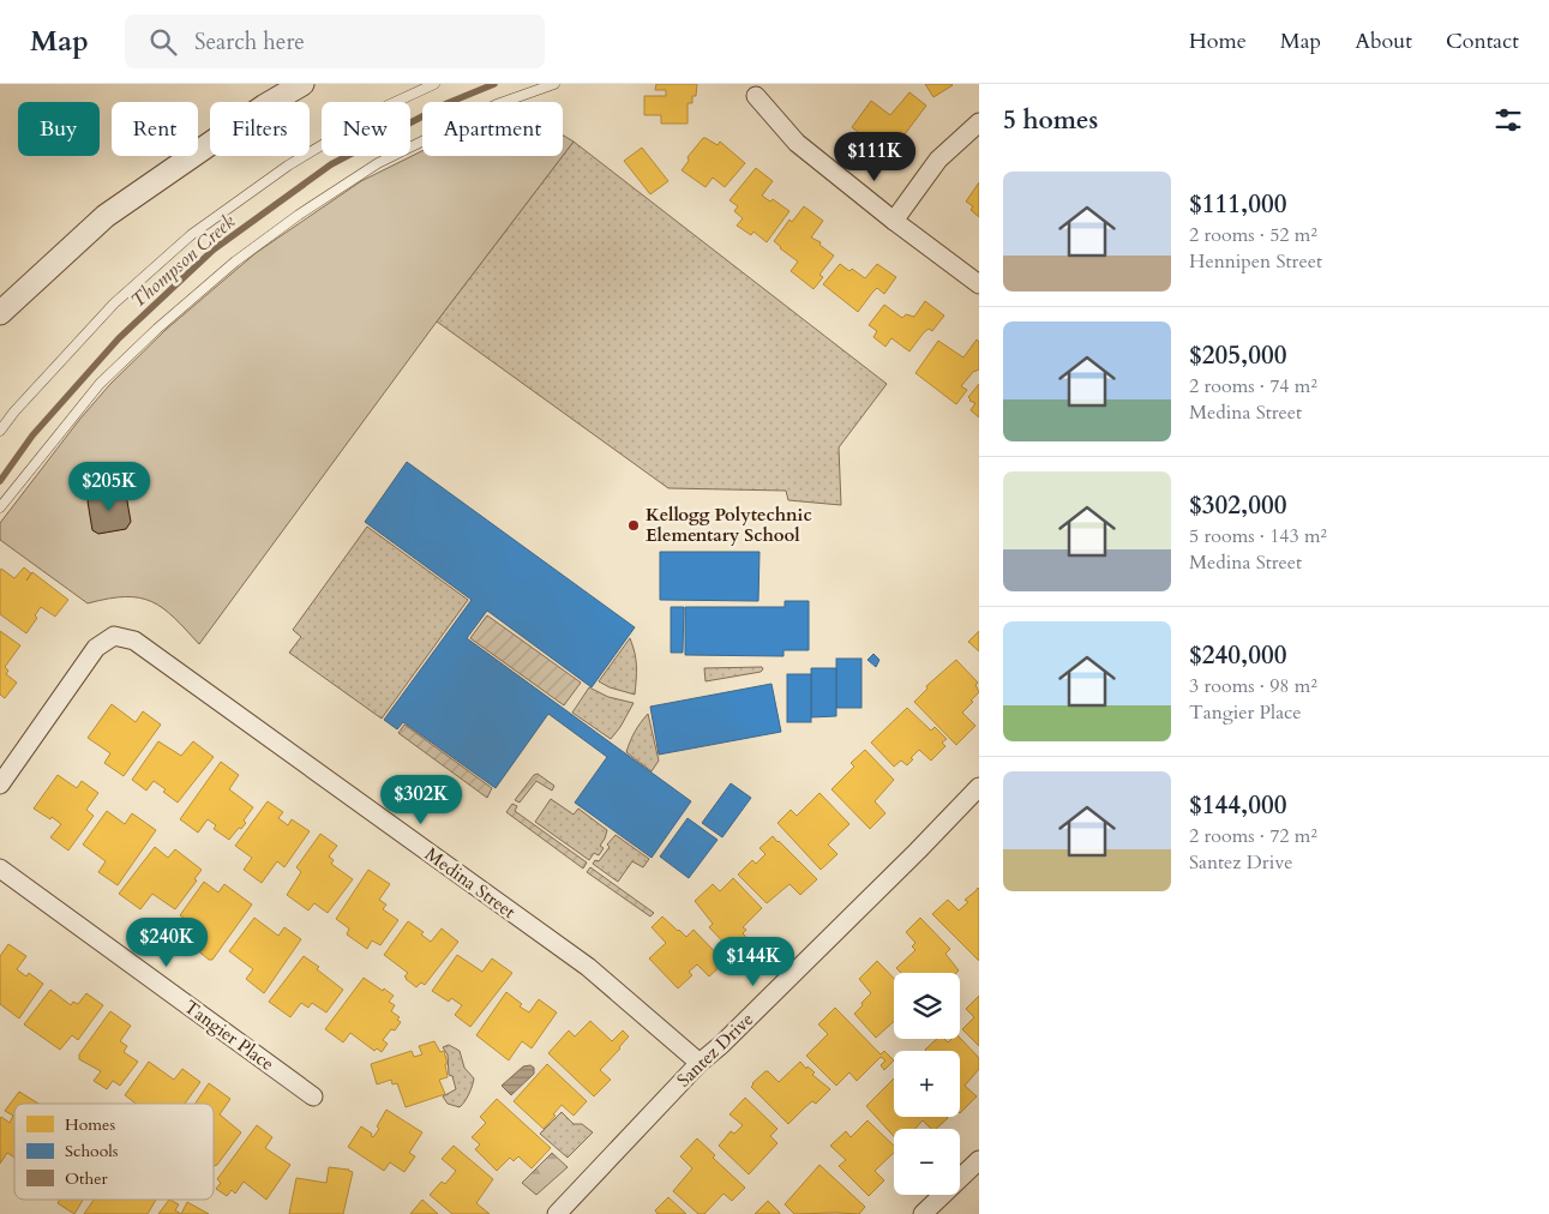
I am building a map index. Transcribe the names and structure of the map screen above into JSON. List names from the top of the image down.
{
  "streets": {
    "street": ["Medina Street", "Tangier Place", "Santez Drive"]
  },
  "crossings": [
    ["Medina Street", "Santez Drive"]
  ],
  "water": ["Thompson Creek"],
  "places": ["Kellogg Polytechnic Elementary School"],
  "legend": ["Homes", "Schools", "Other"],
  "page": {
    "header": "Map",
    "search": "Search here",
    "nav": [
      "Home",
      "Map",
      "About",
      "Contact"
    ],
    "heading": "5 homes",
    "chip": [
      "Buy",
      "Rent",
      "Filters",
      "New",
      "Apartment"
    ],
    "price": [
      "$111K",
      "$205K",
      "$302K",
      "$240K",
      "$144K"
    ],
    "list": [
      {
        "name": "$111,000",
        "note": "2 rooms · 52 m² · Hennipen Street"
      },
      {
        "name": "$205,000",
        "note": "2 rooms · 74 m² · Medina Street"
      },
      {
        "name": "$302,000",
        "note": "5 rooms · 143 m² · Medina Street"
      },
      {
        "name": "$240,000",
        "note": "3 rooms · 98 m² · Tangier Place"
      },
      {
        "name": "$144,000",
        "note": "2 rooms · 72 m² · Santez Drive"
      }
    ],
    "map_buttons": ["+", "−"]
  }
}
